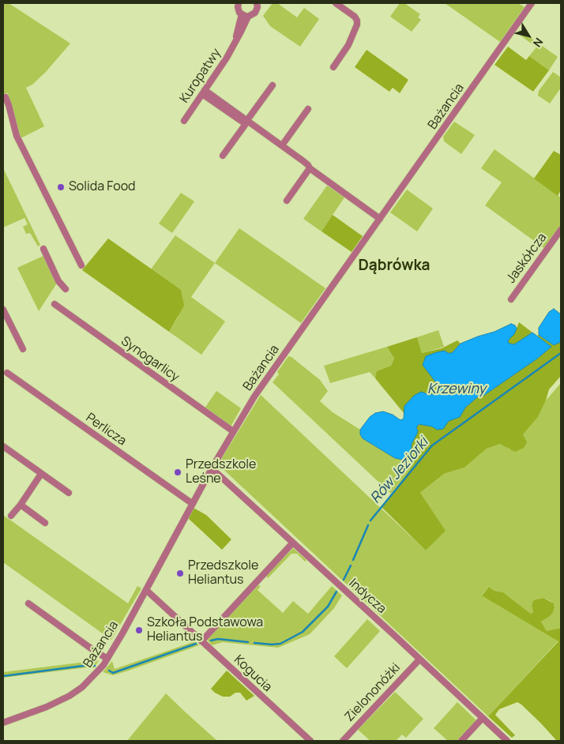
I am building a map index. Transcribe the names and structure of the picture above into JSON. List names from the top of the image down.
{
  "streets": {
    "street": [
      "Kuropatwy",
      "Bażancia",
      "Jaskółcza",
      "Synogarlicy",
      "Perlicza",
      "Indycza",
      "Kogucia",
      "Zielononóżki"
    ]
  },
  "crossings": [
    ["Bażancia", "Synogarlicy"],
    ["Bażancia", "Perlicza"],
    ["Bażancia", "Indycza"],
    ["Bażancia", "Kogucia"],
    ["Indycza", "Zielononóżki"]
  ],
  "districts": ["Dąbrówka"],
  "water": ["Krzewiny", "Rów Jeziorki"],
  "places": [
    "Solida Food",
    "Przedszkole Leśne",
    "Przedszkole Heliantus",
    "Szkoła Podstawowa Heliantus"
  ],
  "north": "bottom right"
}
